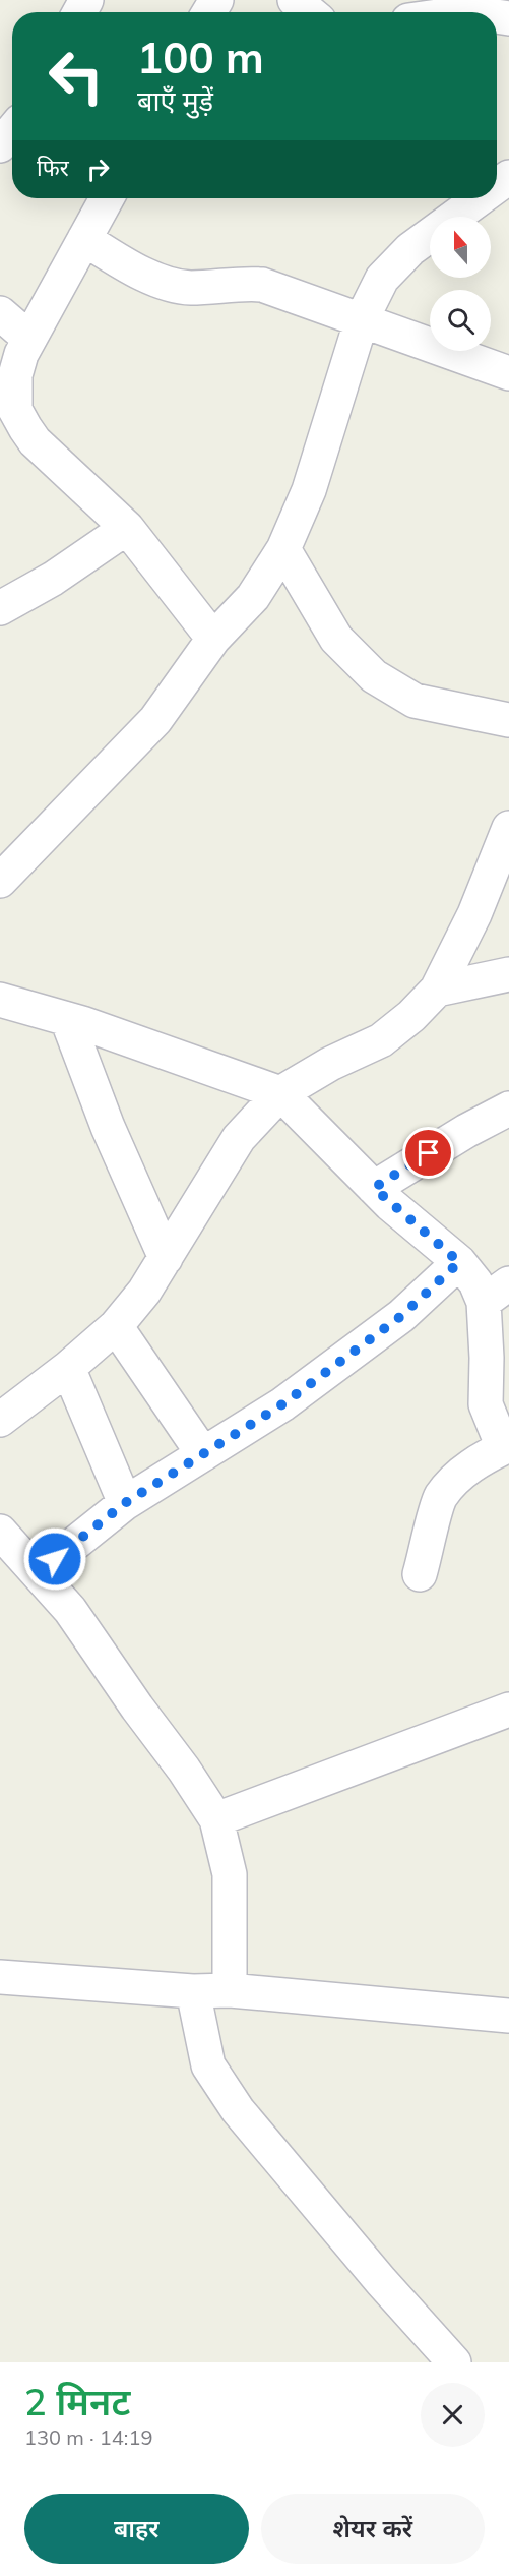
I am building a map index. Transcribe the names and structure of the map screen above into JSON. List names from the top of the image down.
{
  "north": "top",
  "page": {
    "turn": ["100 m", "बाएँ मुड़ें"],
    "then": "फिर",
    "heading": ["2 मिनट", "130 m · 14:19"],
    "buttons": ["बाहर", "शेयर करें"]
  }
}
